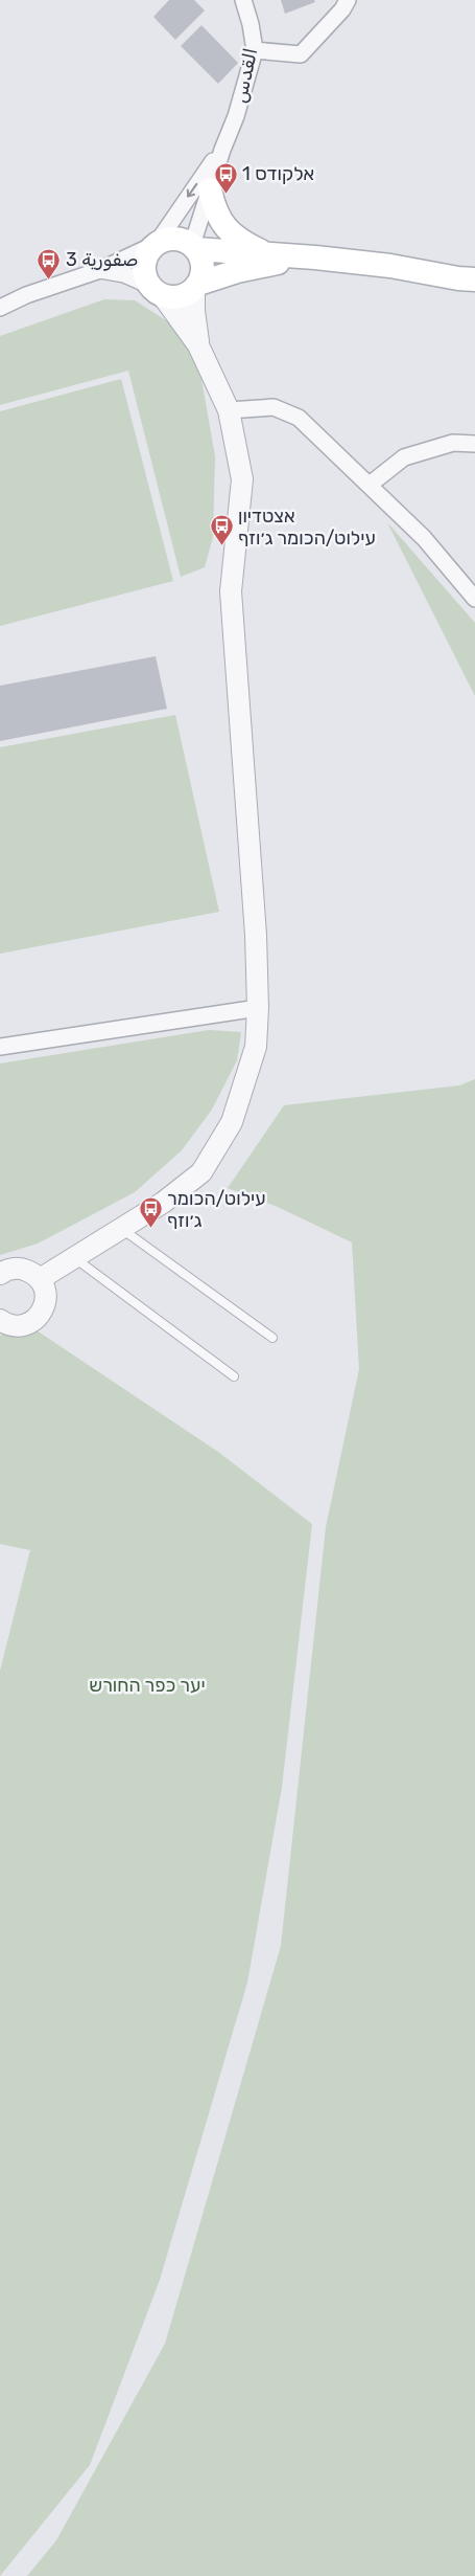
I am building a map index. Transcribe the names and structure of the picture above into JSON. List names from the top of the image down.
{
  "streets": {
    "street": ["القدس"]
  },
  "parks": ["יער כפר החורש"],
  "places": {
    "bus stop": [
      "אלקודס 1",
      "صفورية 3",
      "אצטדיון עילוט/הכומר ג׳וזף",
      "עילוט/הכומר ג׳וזף"
    ]
  }
}
